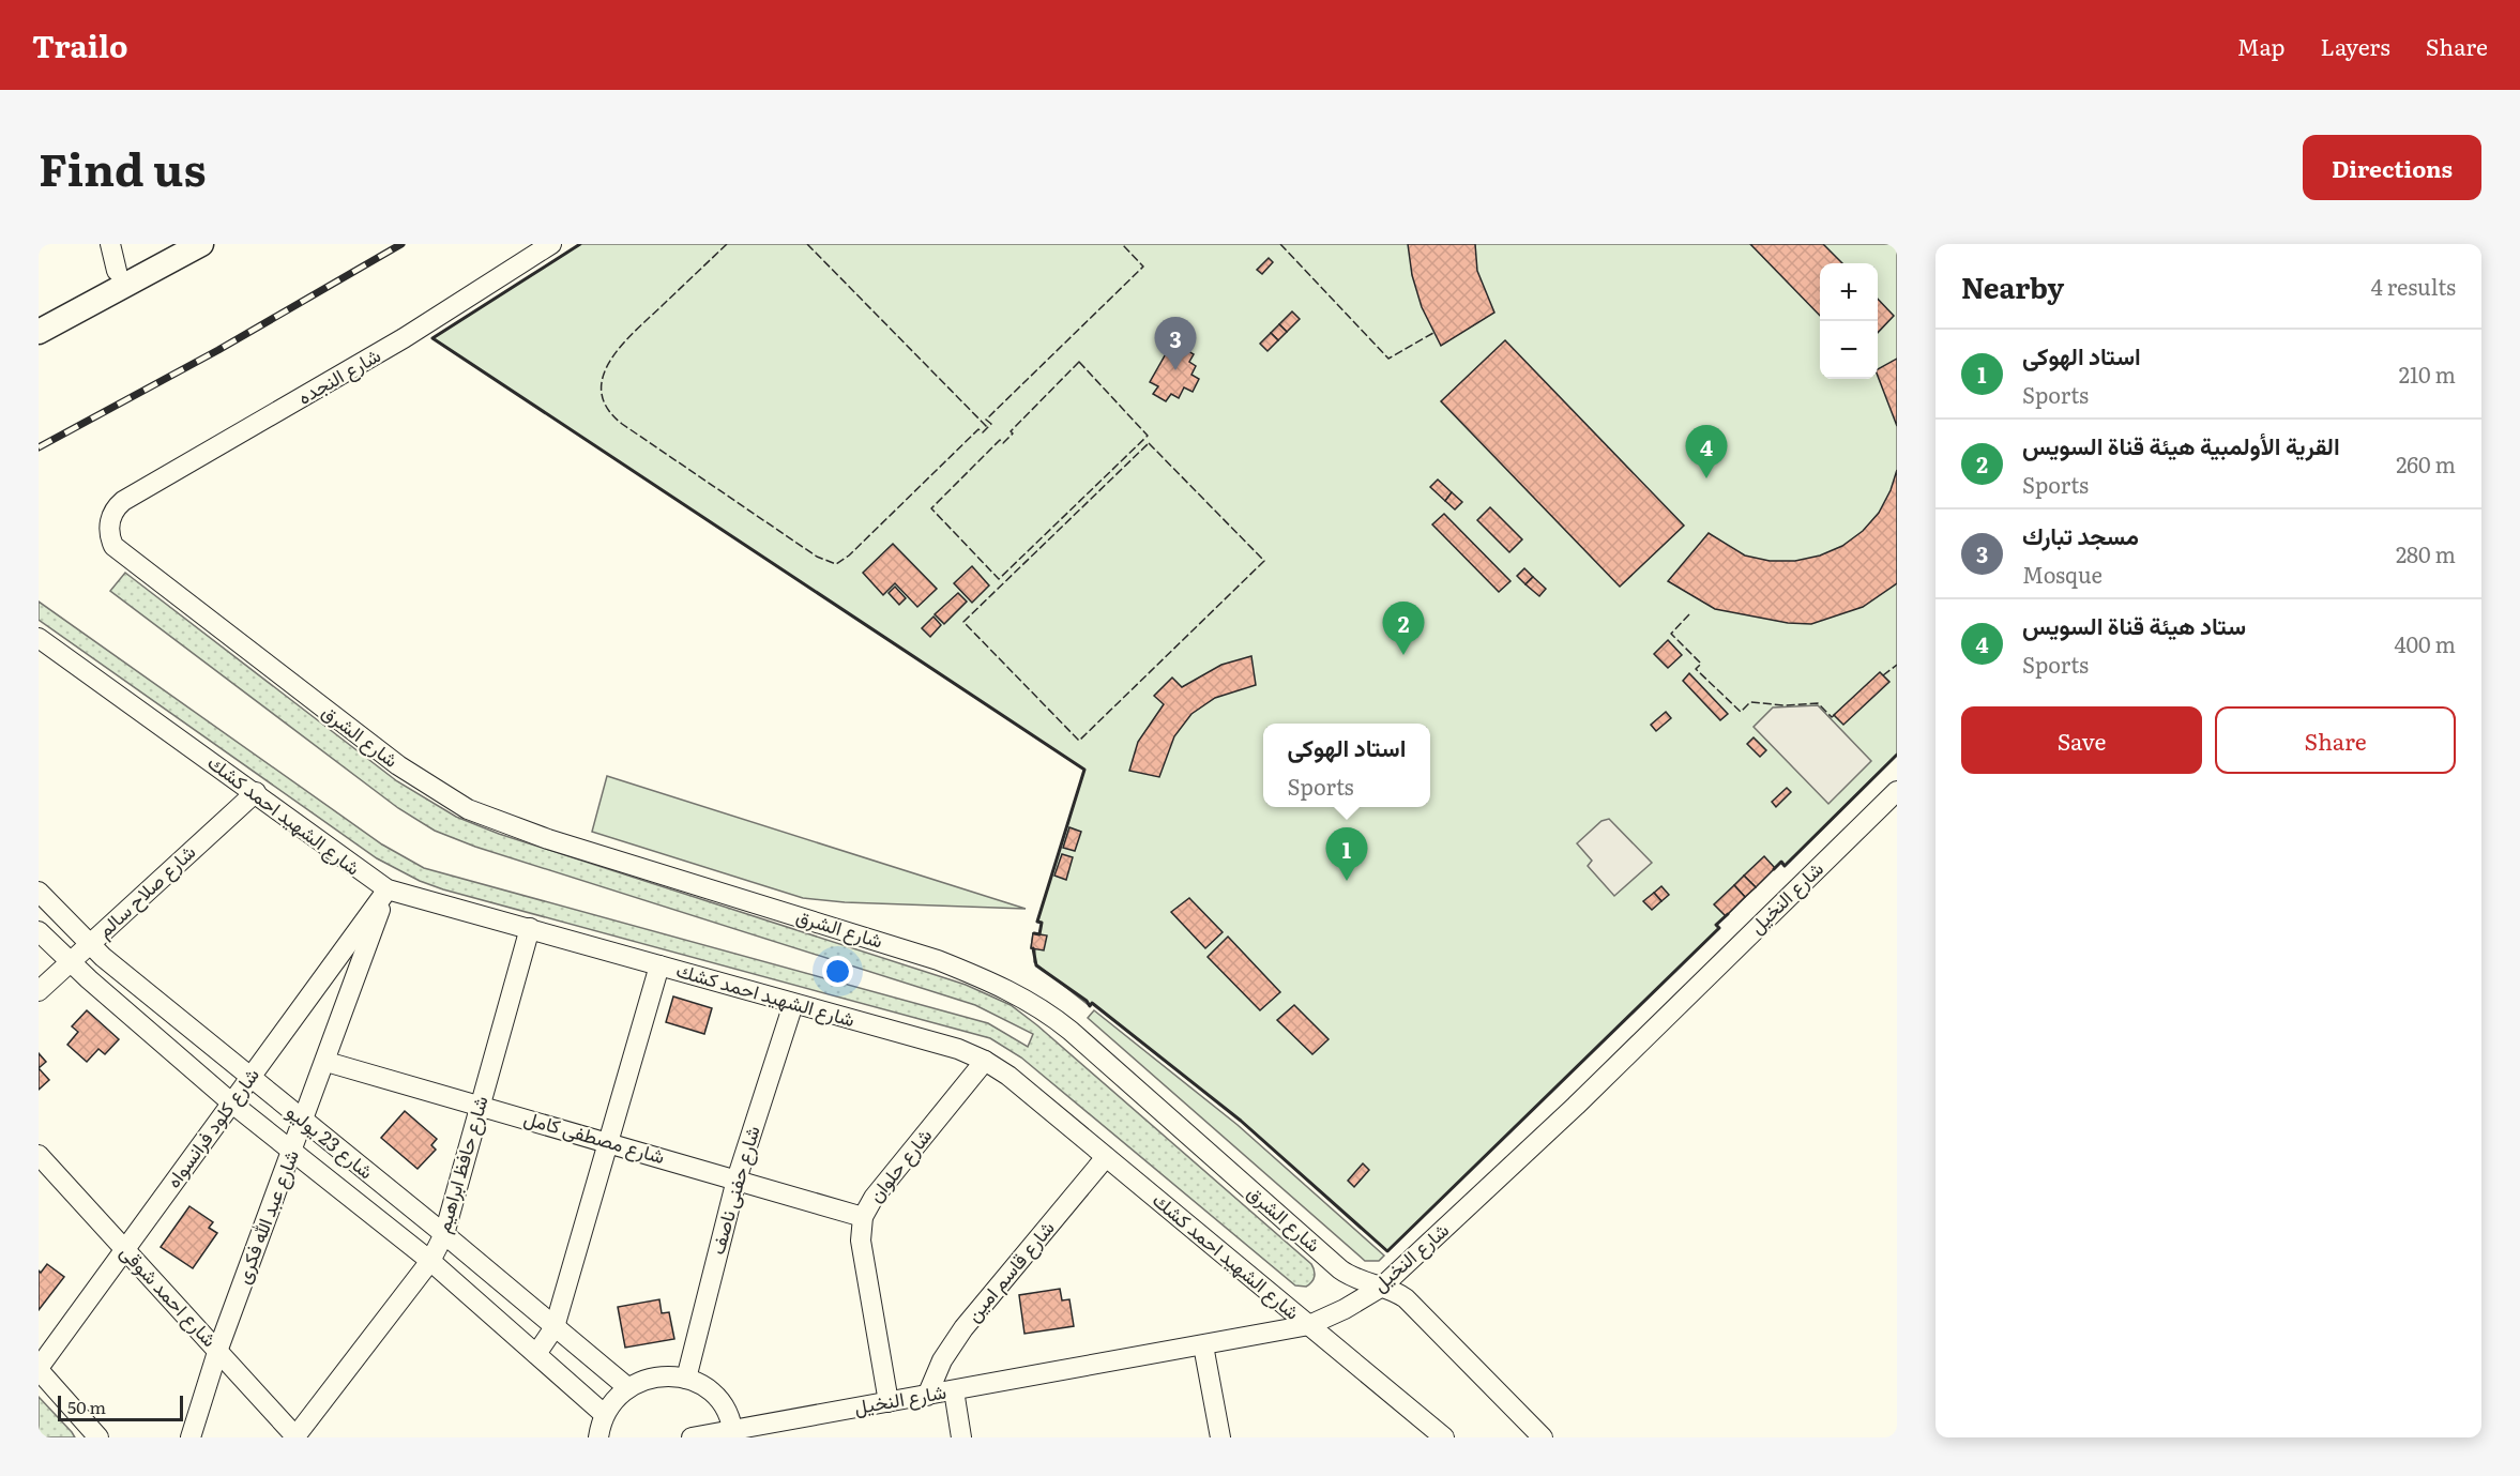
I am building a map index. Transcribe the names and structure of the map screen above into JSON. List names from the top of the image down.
{
  "streets": {
    "street": [
      "شارع النجده",
      "شارع الشرق",
      "شارع الشهيد احمد كشك",
      "شارع صلاح سالم",
      "شارع النخيل",
      "شارع كلود فرانسواه",
      "شارع مصطفى كامل",
      "شارع 23 يوليو",
      "شارع حافظ ابراهيم",
      "شارع حلوان",
      "شارع حفنى ناصف",
      "شارع عبد الله فكرى",
      "شارع قاسم امين",
      "شارع احمد شوقى"
    ]
  },
  "crossings": [
    ["شارع النجده", "شارع الشرق"],
    ["شارع الشرق", "شارع النخيل"],
    ["شارع الشهيد احمد كشك", "شارع صلاح سالم"],
    ["شارع الشهيد احمد كشك", "شارع النخيل"],
    ["شارع الشهيد احمد كشك", "شارع كلود فرانسواه"],
    ["شارع الشهيد احمد كشك", "شارع حافظ ابراهيم"],
    ["شارع الشهيد احمد كشك", "شارع حلوان"],
    ["شارع الشهيد احمد كشك", "شارع حفنى ناصف"],
    ["شارع الشهيد احمد كشك", "شارع عبد الله فكرى"],
    ["شارع الشهيد احمد كشك", "شارع قاسم امين"],
    ["شارع صلاح سالم", "شارع 23 يوليو"],
    ["شارع النخيل", "شارع حلوان"],
    ["شارع النخيل", "شارع قاسم امين"],
    ["شارع كلود فرانسواه", "شارع 23 يوليو"],
    ["شارع كلود فرانسواه", "شارع عبد الله فكرى"],
    ["شارع كلود فرانسواه", "شارع احمد شوقى"],
    ["شارع مصطفى كامل", "شارع حافظ ابراهيم"],
    ["شارع مصطفى كامل", "شارع حلوان"],
    ["شارع مصطفى كامل", "شارع حفنى ناصف"],
    ["شارع مصطفى كامل", "شارع عبد الله فكرى"],
    ["شارع 23 يوليو", "شارع حافظ ابراهيم"],
    ["شارع 23 يوليو", "شارع عبد الله فكرى"],
    ["شارع حافظ ابراهيم", "شارع احمد شوقى"],
    ["شارع عبد الله فكرى", "شارع احمد شوقى"]
  ],
  "scale_bar": "50 m",
  "page": {
    "header": "Trailo",
    "nav": ["Map", "Layers", "Share"],
    "title": "Find us",
    "buttons": [
      "Directions",
      ["Save", "Share"]
    ],
    "heading": ["Nearby", "4 results"],
    "map_buttons": ["+", "−"],
    "pins": [
      "3",
      "4",
      "2",
      "1"
    ],
    "list": [
      {
        "mark": "1",
        "name": "استاد الهوكى",
        "note": "Sports",
        "value": "210 m"
      },
      {
        "mark": "2",
        "name": "القرية الأولمبية هيئة قناة السويس",
        "note": "Sports",
        "value": "260 m"
      },
      {
        "mark": "3",
        "name": "مسجد تبارك",
        "note": "Mosque",
        "value": "280 m"
      },
      {
        "mark": "4",
        "name": "ستاد هيئة قناة السويس",
        "note": "Sports",
        "value": "400 m"
      }
    ],
    "popup": ["استاد الهوكى", "Sports"],
    "scale": "50 m"
  }
}
